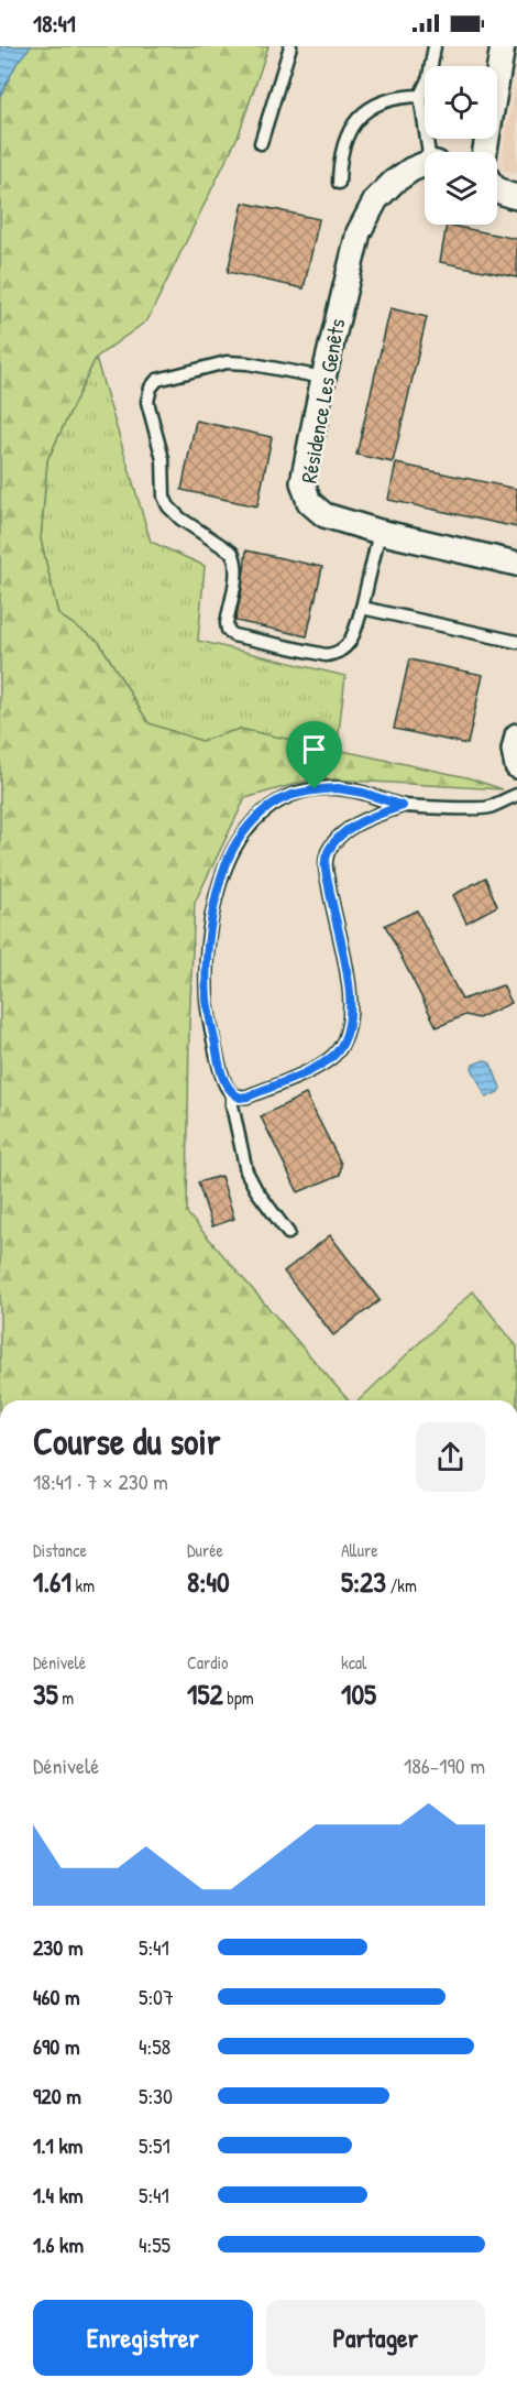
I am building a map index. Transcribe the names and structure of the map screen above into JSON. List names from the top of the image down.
{
  "streets": {
    "street": ["Résidence Les Genêts"]
  },
  "page": {
    "status": "18:41",
    "heading": ["Course du soir", "18:41 · 7 × 230 m"],
    "stats": [
      ["Distance", "1.61 km"],
      ["Durée", "8:40"],
      ["Allure", "5:23 /km"],
      ["Dénivelé", "35 m"],
      ["Cardio", "152 bpm"],
      ["kcal", "105"]
    ],
    "chart": ["Dénivelé", "186–190 m"],
    "list": [
      {
        "name": "230 m",
        "note": "5:41"
      },
      {
        "name": "460 m",
        "note": "5:07"
      },
      {
        "name": "690 m",
        "note": "4:58"
      },
      {
        "name": "920 m",
        "note": "5:30"
      },
      {
        "name": "1.1 km",
        "note": "5:51"
      },
      {
        "name": "1.4 km",
        "note": "5:41"
      },
      {
        "name": "1.6 km",
        "note": "4:55"
      }
    ],
    "buttons": ["Enregistrer", "Partager"]
  }
}
